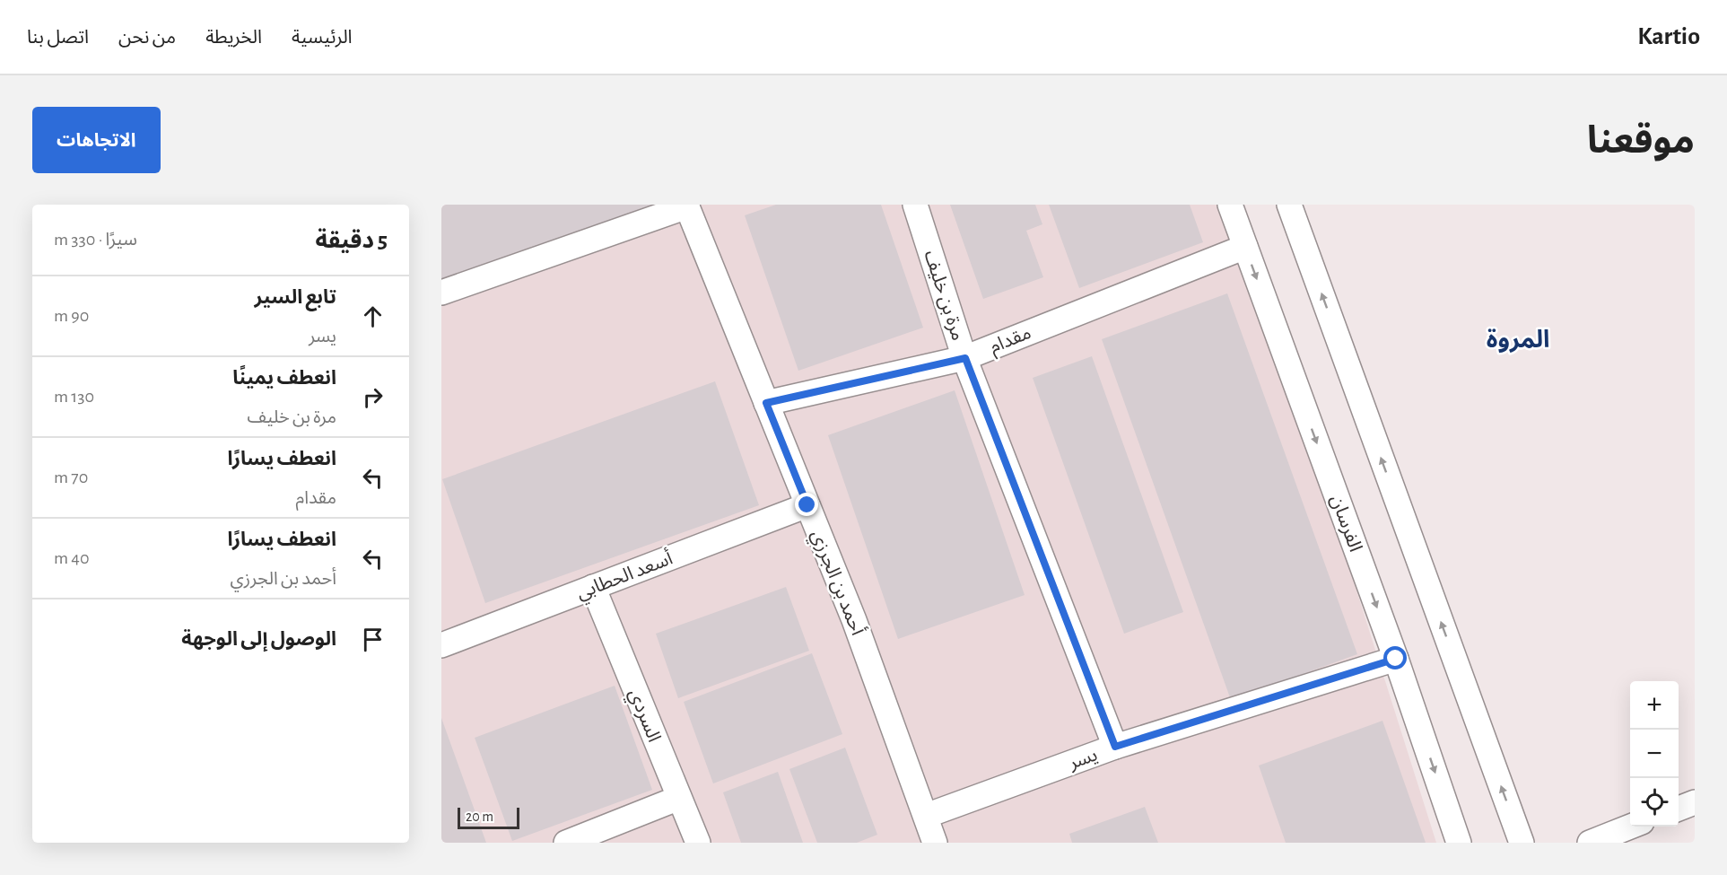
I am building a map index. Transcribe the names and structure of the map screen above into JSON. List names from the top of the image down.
{
  "streets": {
    "street": [
      "مرة بن خليف",
      "مقدام",
      "الفرسان",
      "أسعد الحطابي",
      "أحمد بن الجرزي",
      "السردي",
      "يسر"
    ]
  },
  "crossings": [
    ["مرة بن خليف", "مقدام"],
    ["مرة بن خليف", "يسر"],
    ["مقدام", "الفرسان"],
    ["مقدام", "أحمد بن الجرزي"],
    ["الفرسان", "يسر"],
    ["أسعد الحطابي", "أحمد بن الجرزي"],
    ["أسعد الحطابي", "السردي"],
    ["أحمد بن الجرزي", "يسر"]
  ],
  "districts": ["المروة"],
  "scale_bar": "20 m",
  "page": {
    "header": "Kartio",
    "nav": [
      "الرئيسية",
      "الخريطة",
      "من نحن",
      "اتصل بنا"
    ],
    "title": "موقعنا",
    "buttons": "الاتجاهات",
    "heading": ["5 دقيقة", "سيرًا · 330 m"],
    "list": [
      ["تابع السير", "يسر", "90 m"],
      ["انعطف يمينًا", "مرة بن خليف", "130 m"],
      ["انعطف يسارًا", "مقدام", "70 m"],
      ["انعطف يسارًا", "أحمد بن الجرزي", "40 m"],
      "الوصول إلى الوجهة"
    ],
    "map_buttons": ["+", "−"],
    "scale": "20 m"
  }
}
